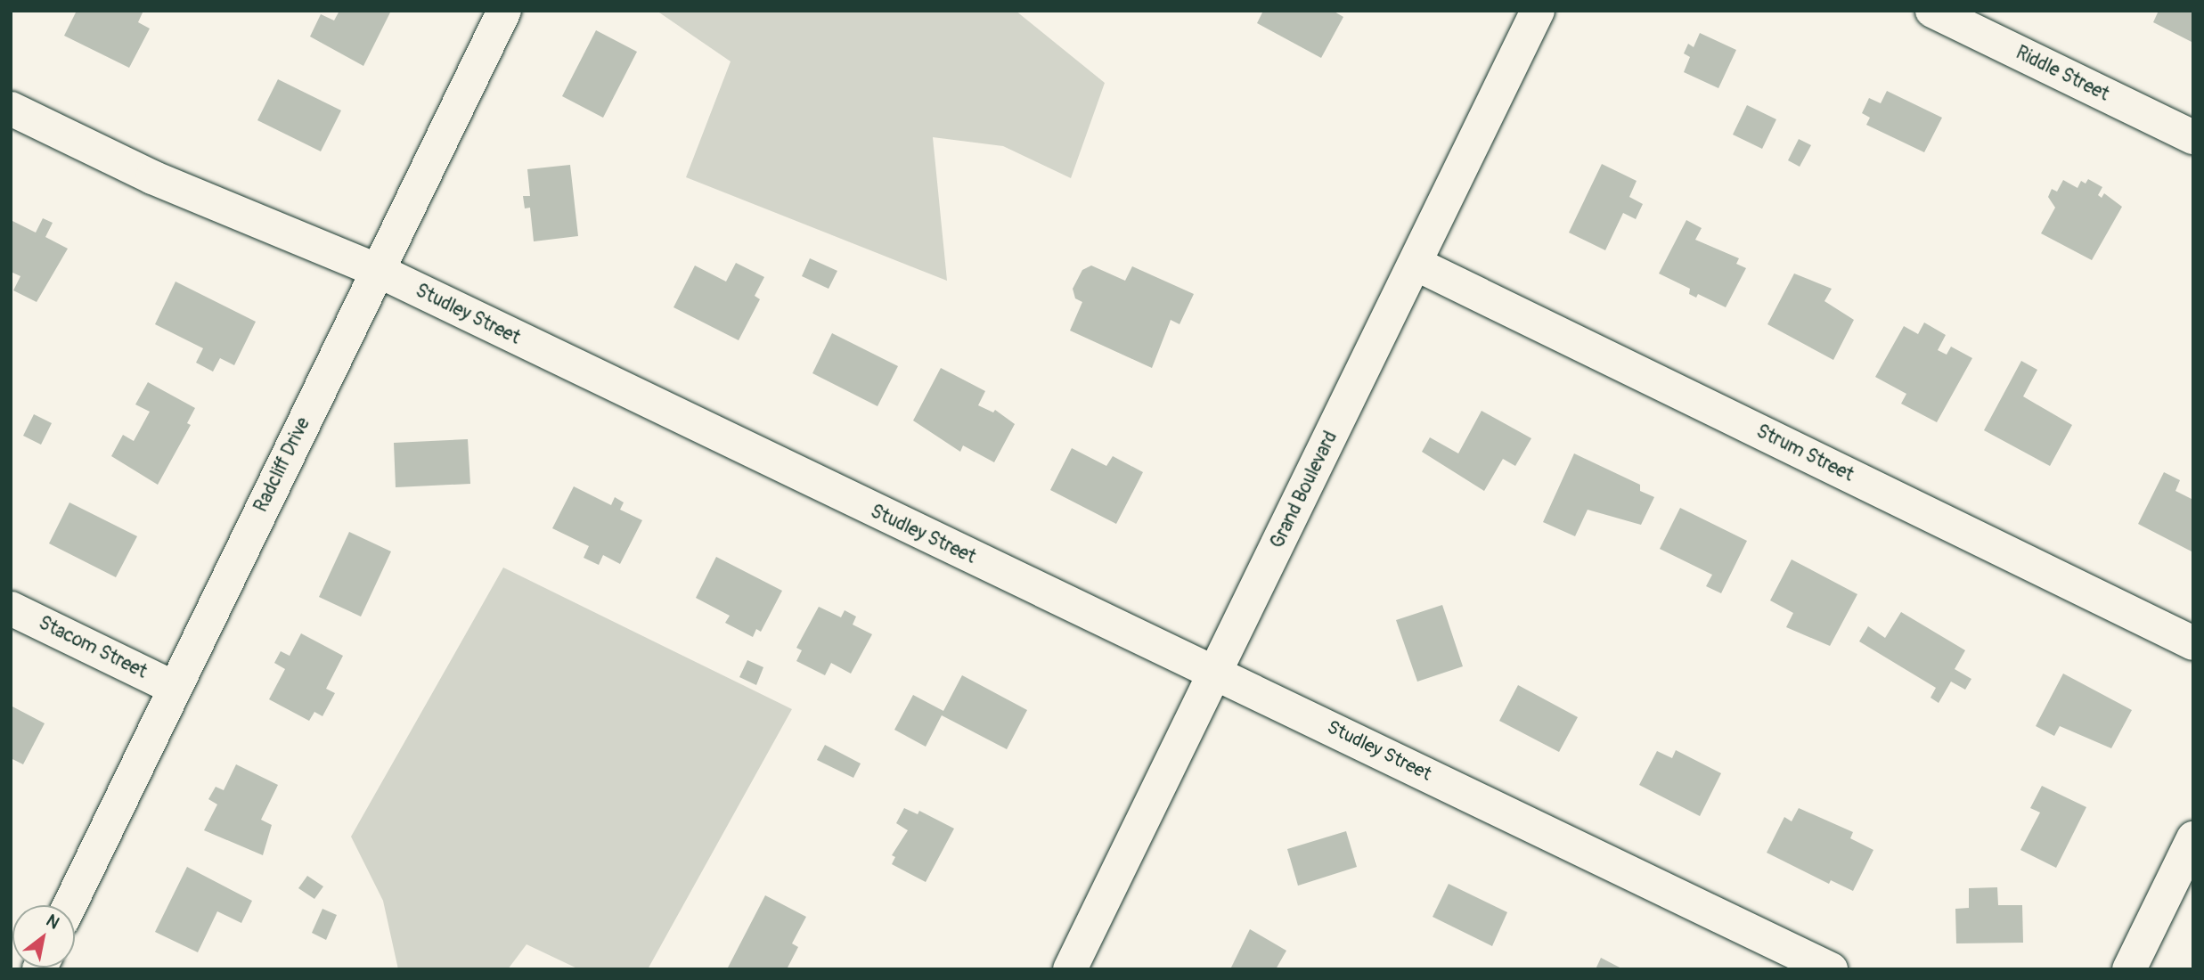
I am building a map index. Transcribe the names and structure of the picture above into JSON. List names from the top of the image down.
{
  "streets": {
    "street": [
      "Riddle Street",
      "Studley Street",
      "Strum Street",
      "Radcliff Drive",
      "Grand Boulevard",
      "Stacom Street"
    ]
  },
  "crossings": [
    ["Studley Street", "Radcliff Drive"],
    ["Studley Street", "Grand Boulevard"],
    ["Strum Street", "Grand Boulevard"],
    ["Radcliff Drive", "Stacom Street"]
  ],
  "north": "top right"
}
